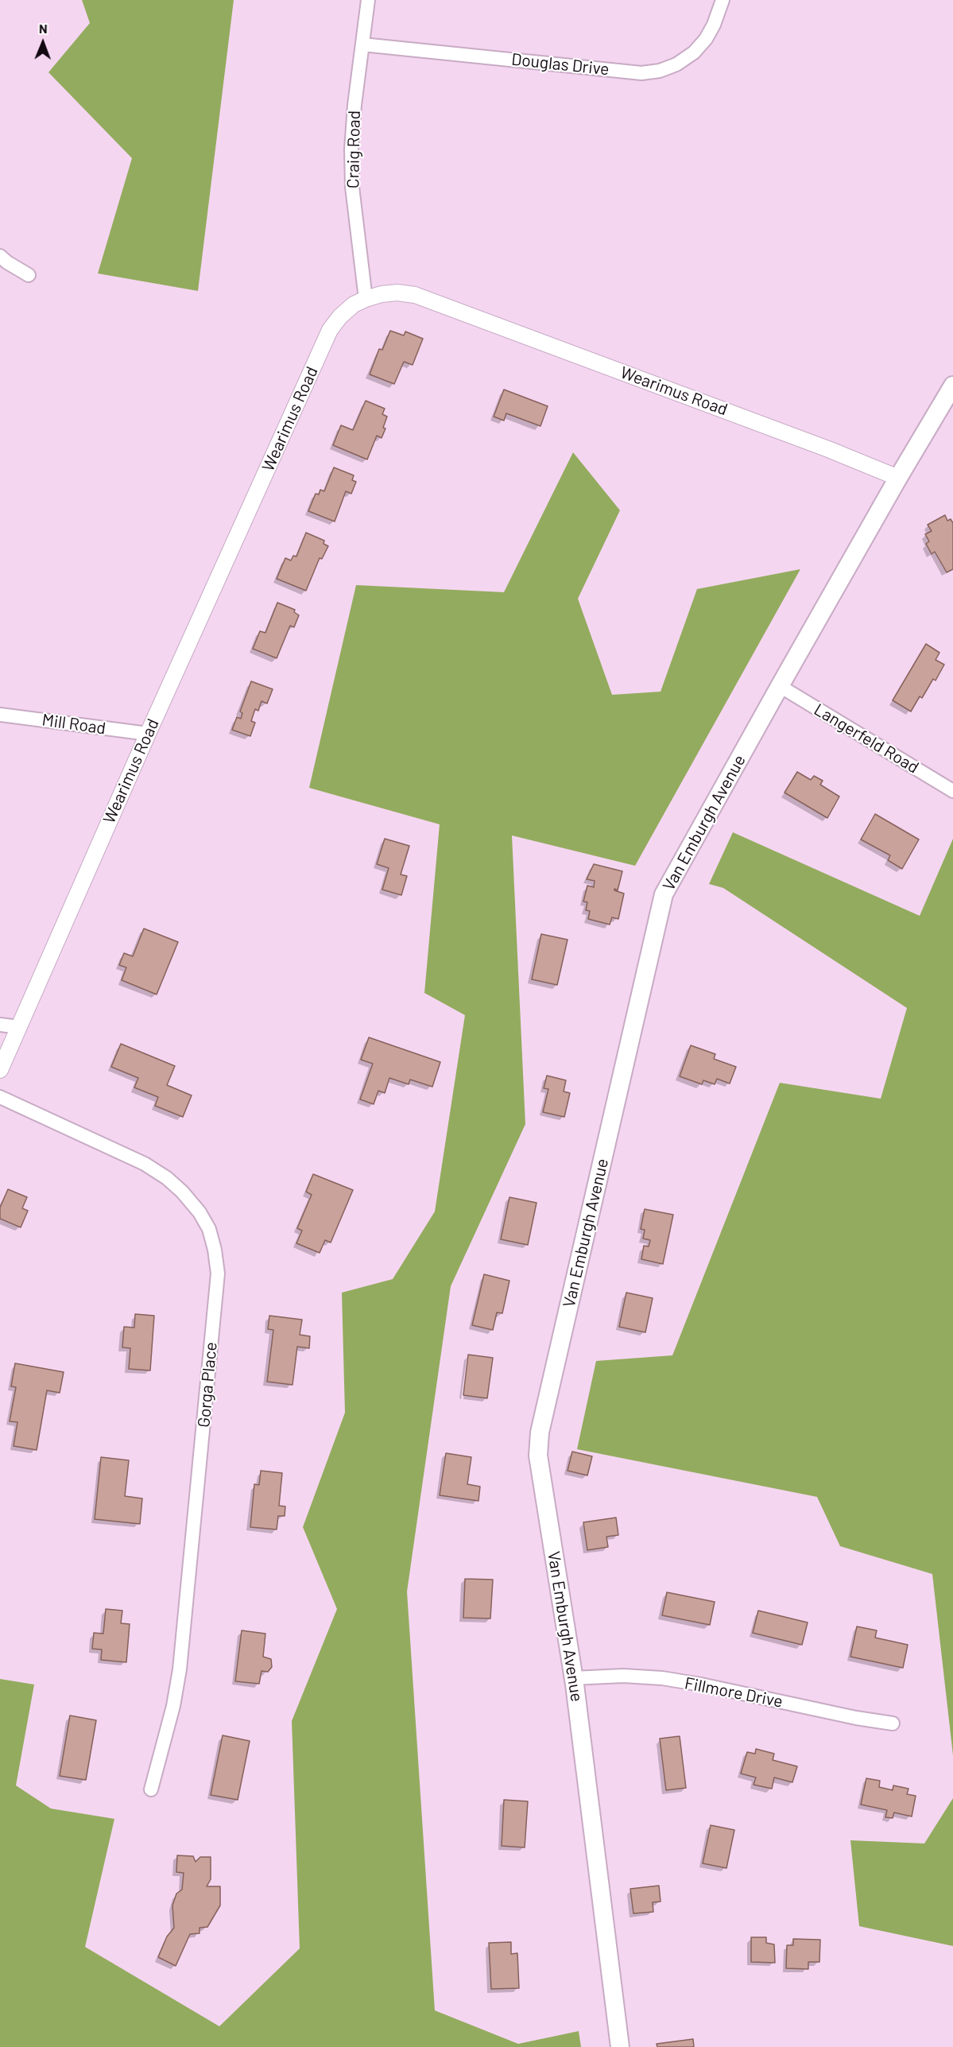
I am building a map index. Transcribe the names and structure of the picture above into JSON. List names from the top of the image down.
{
  "streets": {
    "main road": ["Van Emburgh Avenue"],
    "street": [
      "Douglas Drive",
      "Craig Road",
      "Wearimus Road",
      "Mill Road",
      "Langerfeld Road",
      "Gorga Place",
      "Fillmore Drive"
    ]
  },
  "crossings": [
    ["Douglas Drive", "Craig Road"],
    ["Craig Road", "Wearimus Road"],
    ["Wearimus Road", "Mill Road"],
    ["Wearimus Road", "Van Emburgh Avenue"],
    ["Langerfeld Road", "Van Emburgh Avenue"],
    ["Van Emburgh Avenue", "Fillmore Drive"]
  ],
  "north": "top"
}
